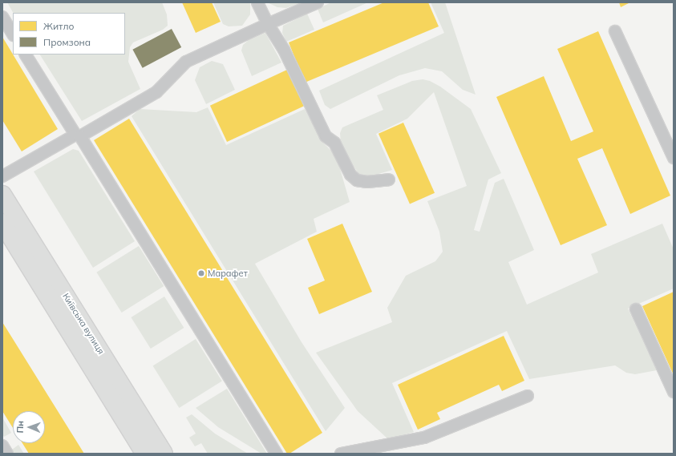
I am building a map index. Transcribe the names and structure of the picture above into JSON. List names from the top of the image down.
{
  "streets": {
    "main road": ["Київська вулиця"]
  },
  "places": ["Марафет"],
  "legend": ["Житло", "Промзона"],
  "north": "left"
}
